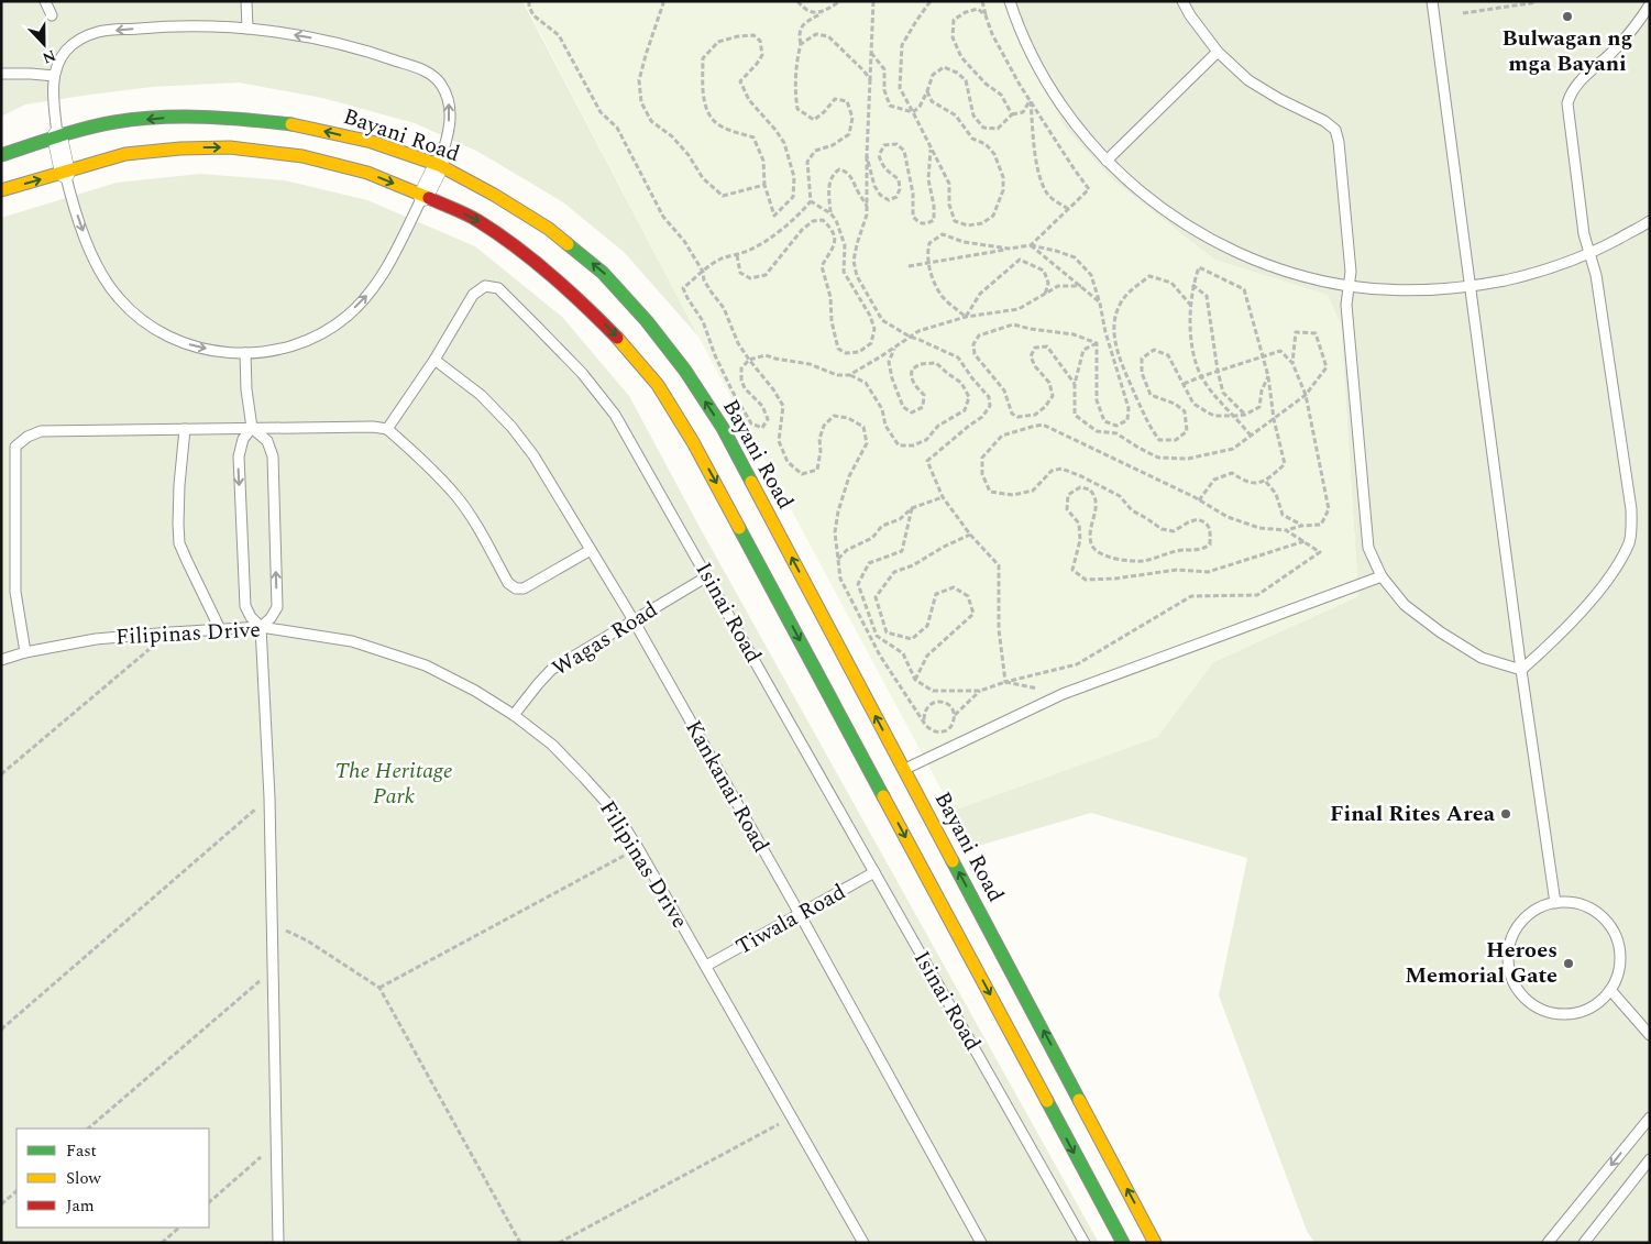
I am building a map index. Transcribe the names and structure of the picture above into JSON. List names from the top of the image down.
{
  "streets": {
    "main road": ["Bayani Road"],
    "lane": [
      "Isinai Road",
      "Filipinas Drive",
      "Wagas Road",
      "Kankanai Road",
      "Tiwala Road"
    ]
  },
  "crossings": [
    ["Isinai Road", "Wagas Road"],
    ["Isinai Road", "Kankanai Road"],
    ["Isinai Road", "Tiwala Road"],
    ["Filipinas Drive", "Wagas Road"],
    ["Filipinas Drive", "Tiwala Road"],
    ["Wagas Road", "Kankanai Road"],
    ["Kankanai Road", "Tiwala Road"]
  ],
  "parks": ["The Heritage Park"],
  "places": ["Bulwagan ng mga Bayani", "Final Rites Area", "Heroes Memorial Gate"],
  "legend": ["Fast", "Slow", "Jam"],
  "north": "bottom"
}
